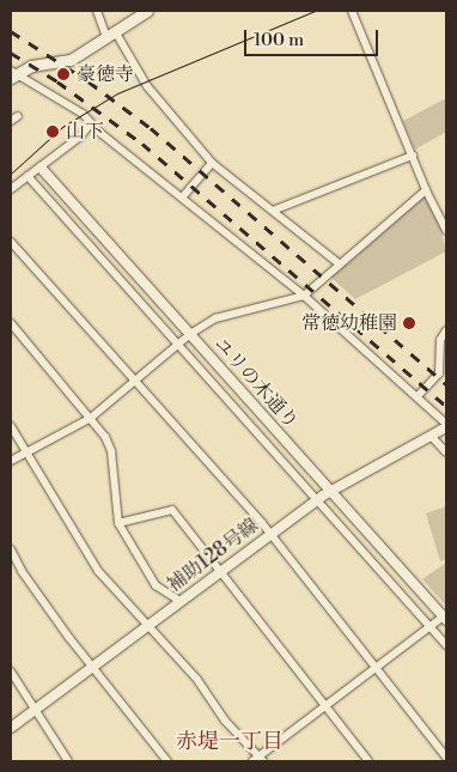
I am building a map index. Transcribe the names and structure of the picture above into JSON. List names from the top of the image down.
{
  "streets": {
    "street": ["ユリの木通り", "補助128号線"]
  },
  "crossings": [
    ["ユリの木通り", "補助128号線"]
  ],
  "districts": ["赤堤一丁目"],
  "places": ["豪徳寺", "山下", "常徳幼稚園"],
  "scale_bar": "100 m"
}
